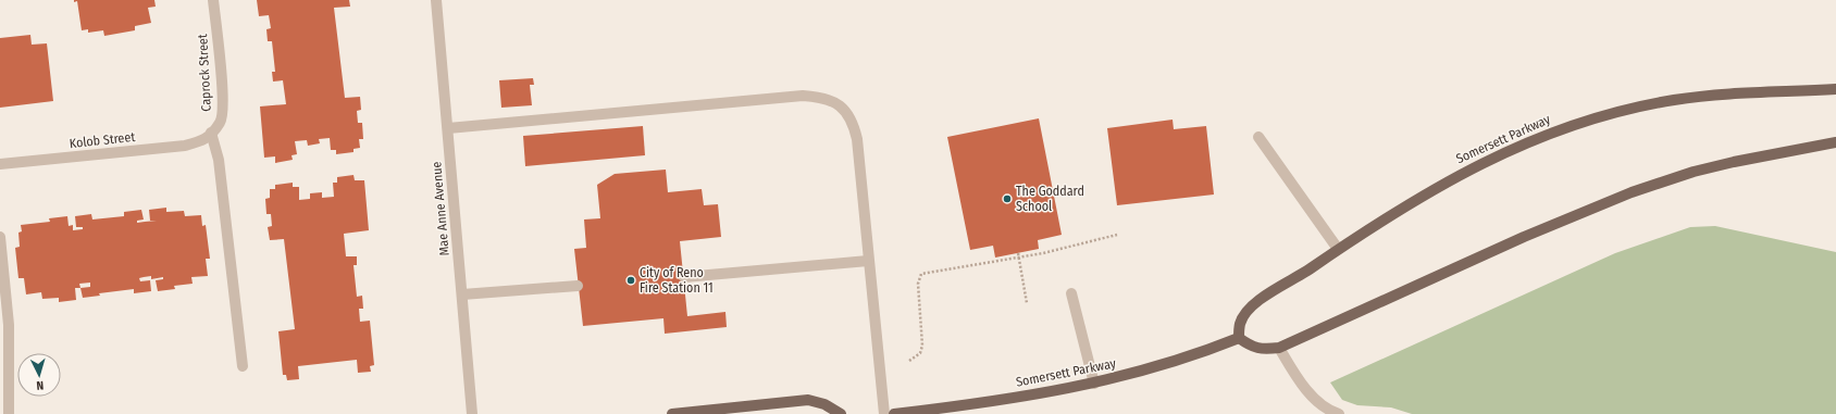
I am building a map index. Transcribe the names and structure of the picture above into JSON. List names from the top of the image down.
{
  "streets": {
    "main road": ["Somersett Parkway"],
    "street": ["Caprock Street", "Kolob Street", "Mae Anne Avenue"]
  },
  "crossings": [
    ["Caprock Street", "Kolob Street"]
  ],
  "places": ["The Goddard School", "City of Reno Fire Station 11"],
  "north": "bottom"
}
